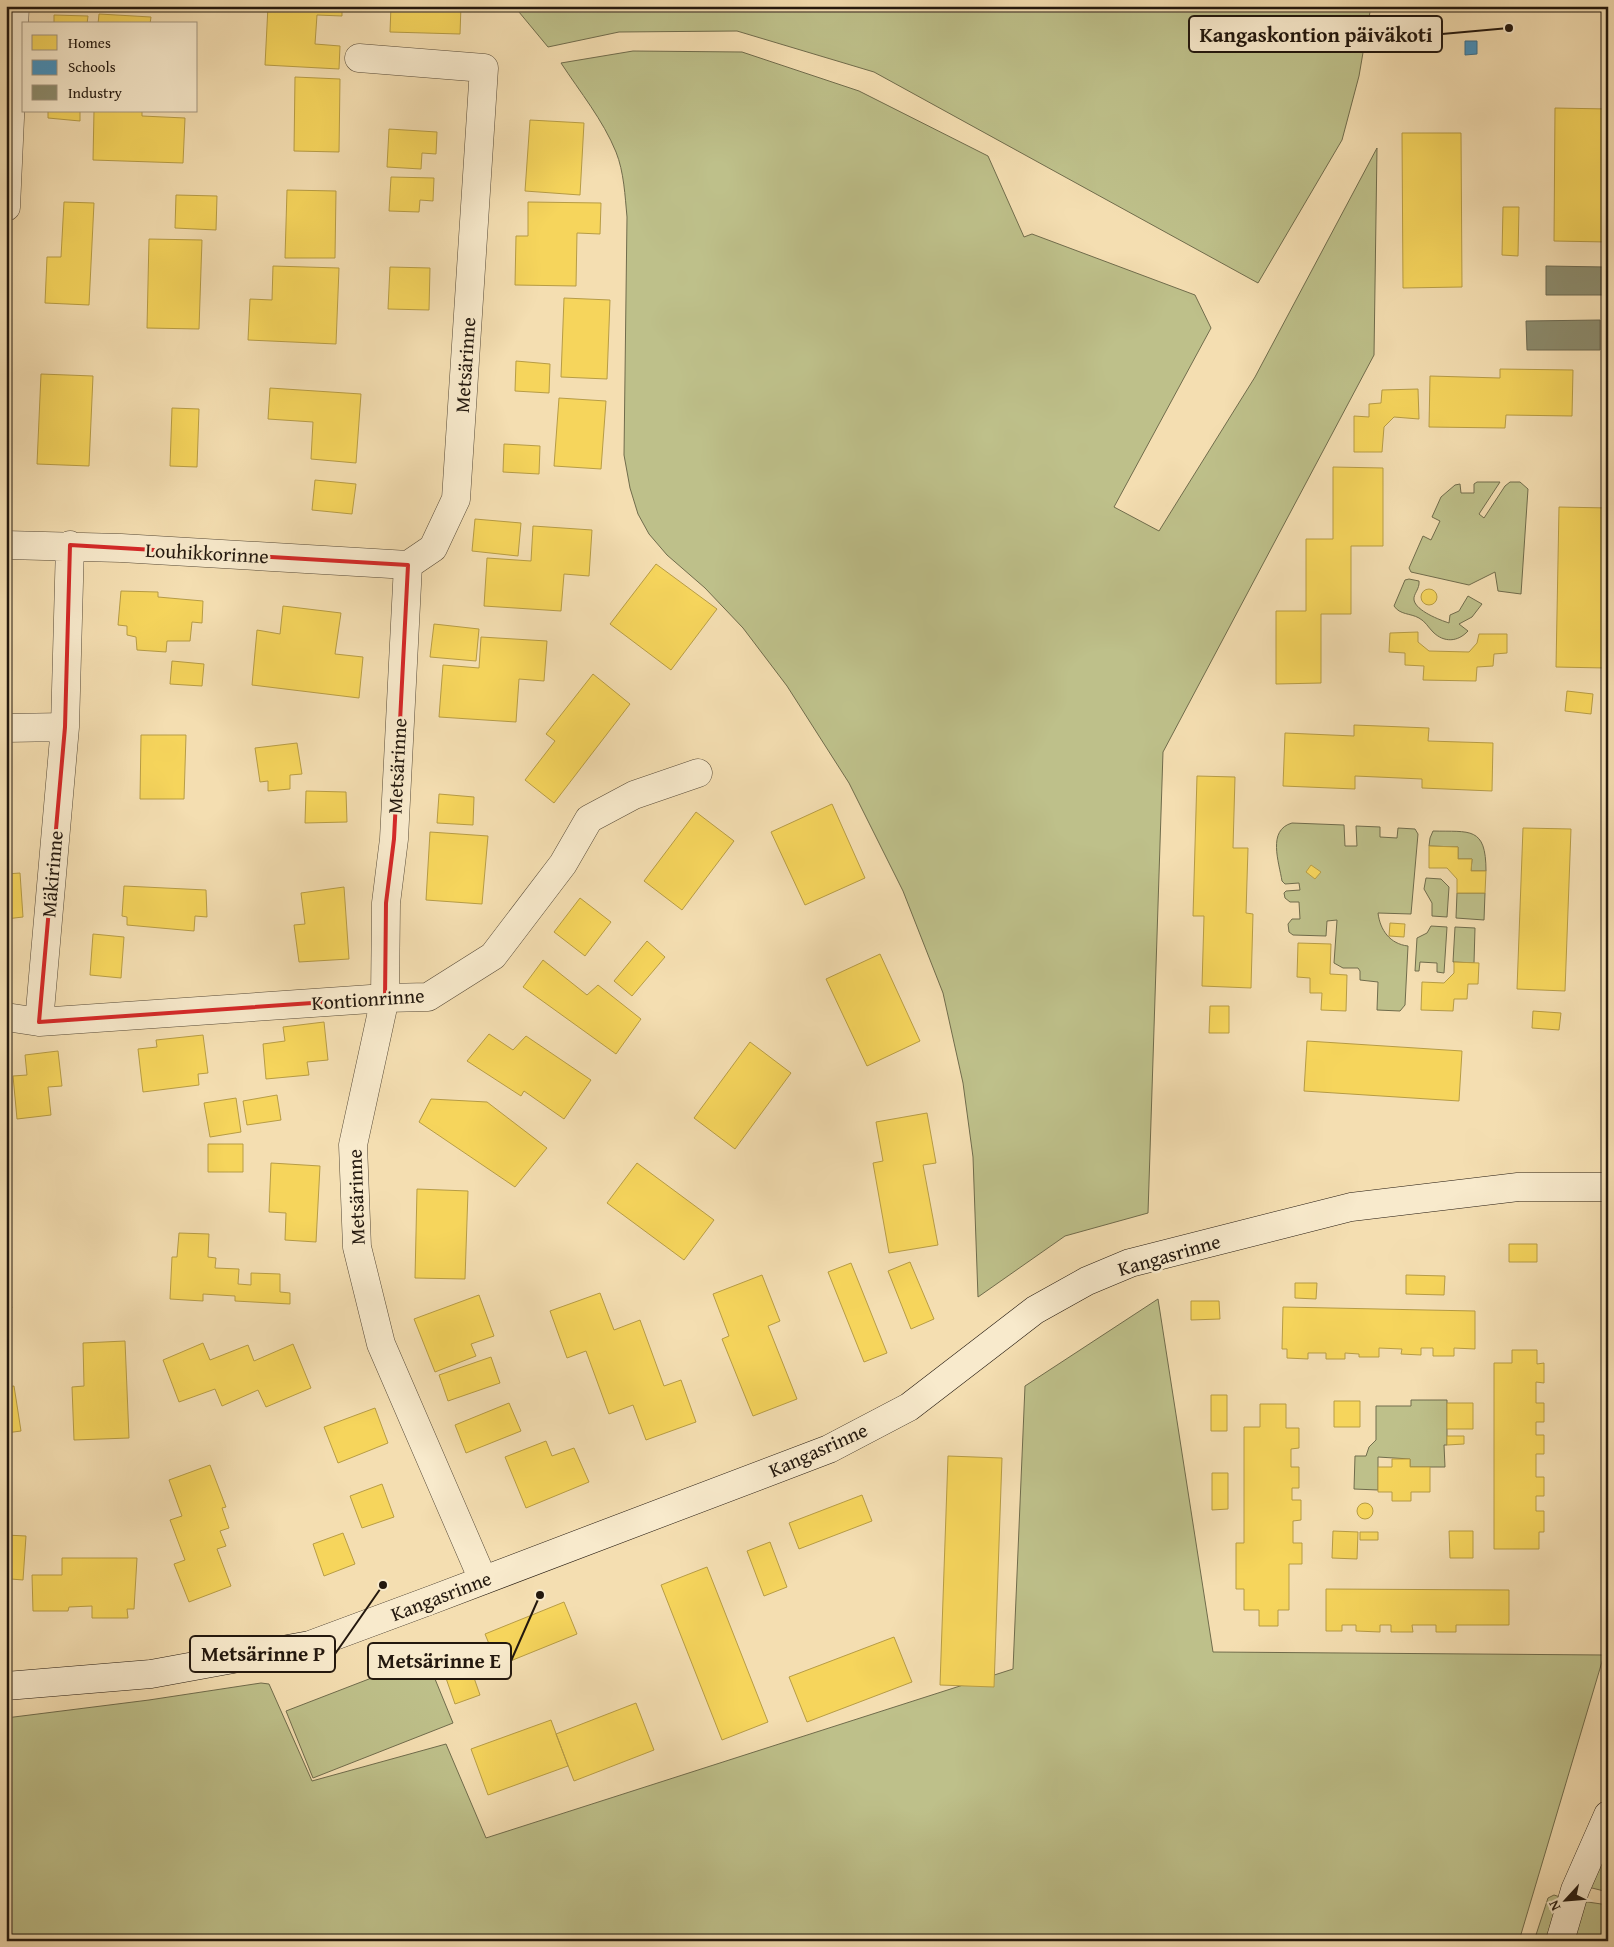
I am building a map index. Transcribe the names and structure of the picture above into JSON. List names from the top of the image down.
{
  "streets": {
    "street": [
      "Metsärinne",
      "Louhikkorinne",
      "Mäkirinne",
      "Kontionrinne",
      "Kangasrinne"
    ]
  },
  "crossings": [
    ["Metsärinne", "Louhikkorinne"],
    ["Metsärinne", "Kontionrinne"],
    ["Metsärinne", "Kangasrinne"],
    ["Louhikkorinne", "Mäkirinne"],
    ["Mäkirinne", "Kontionrinne"]
  ],
  "places": ["Kangaskontion päiväkoti", "Metsärinne P", "Metsärinne E"],
  "legend": ["Homes", "Schools", "Industry"],
  "north": "bottom left"
}
